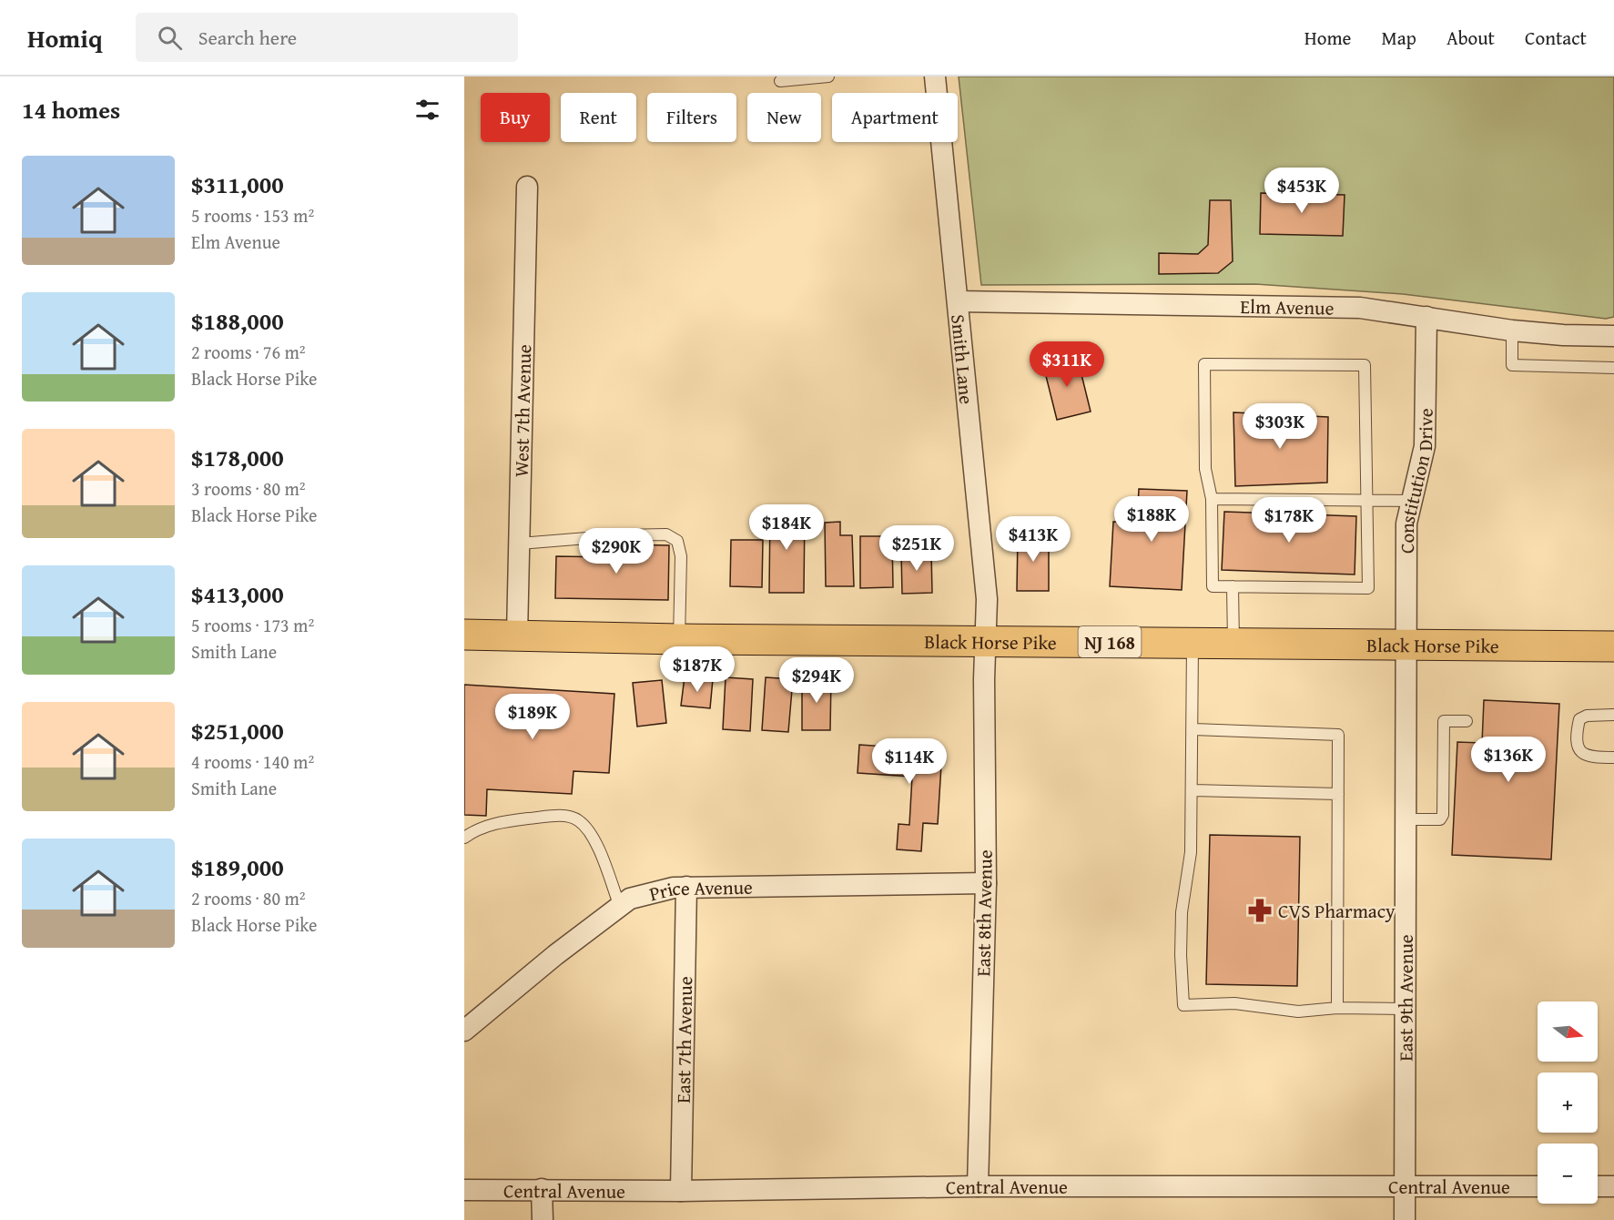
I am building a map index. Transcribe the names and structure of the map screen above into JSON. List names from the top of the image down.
{
  "streets": {
    "main road": ["Black Horse Pike", "NJ 168"],
    "street": [
      "Elm Avenue",
      "Smith Lane",
      "West 7th Avenue",
      "Constitution Drive",
      "Price Avenue",
      "East 8th Avenue",
      "East 9th Avenue",
      "East 7th Avenue",
      "Central Avenue"
    ]
  },
  "crossings": [
    ["Elm Avenue", "Smith Lane"],
    ["Elm Avenue", "Constitution Drive"],
    ["Smith Lane", "Black Horse Pike"],
    ["Smith Lane", "East 8th Avenue"],
    ["West 7th Avenue", "Black Horse Pike"],
    ["Constitution Drive", "Black Horse Pike"],
    ["Constitution Drive", "East 9th Avenue"],
    ["Black Horse Pike", "East 8th Avenue"],
    ["Black Horse Pike", "East 9th Avenue"],
    ["Price Avenue", "East 8th Avenue"],
    ["Price Avenue", "East 7th Avenue"],
    ["East 8th Avenue", "Central Avenue"],
    ["East 9th Avenue", "Central Avenue"],
    ["East 7th Avenue", "Central Avenue"]
  ],
  "places": {
    "pharmacy": ["CVS Pharmacy"]
  },
  "north": "right",
  "page": {
    "header": "Homiq",
    "search": "Search here",
    "nav": [
      "Home",
      "Map",
      "About",
      "Contact"
    ],
    "heading": "14 homes",
    "chip": [
      "Buy",
      "Rent",
      "Filters",
      "New",
      "Apartment"
    ],
    "list": [
      {
        "name": "$311,000",
        "note": "5 rooms · 153 m² · Elm Avenue"
      },
      {
        "name": "$188,000",
        "note": "2 rooms · 76 m² · Black Horse Pike"
      },
      {
        "name": "$178,000",
        "note": "3 rooms · 80 m² · Black Horse Pike"
      },
      {
        "name": "$413,000",
        "note": "5 rooms · 173 m² · Smith Lane"
      },
      {
        "name": "$251,000",
        "note": "4 rooms · 140 m² · Smith Lane"
      },
      {
        "name": "$189,000",
        "note": "2 rooms · 80 m² · Black Horse Pike"
      }
    ],
    "price": [
      "$453K",
      "$311K",
      "$303K",
      "$188K",
      "$178K",
      "$184K",
      "$413K",
      "$251K",
      "$290K",
      "$187K",
      "$294K",
      "$189K",
      "$136K",
      "$114K"
    ],
    "map_buttons": ["+", "−"]
  }
}
